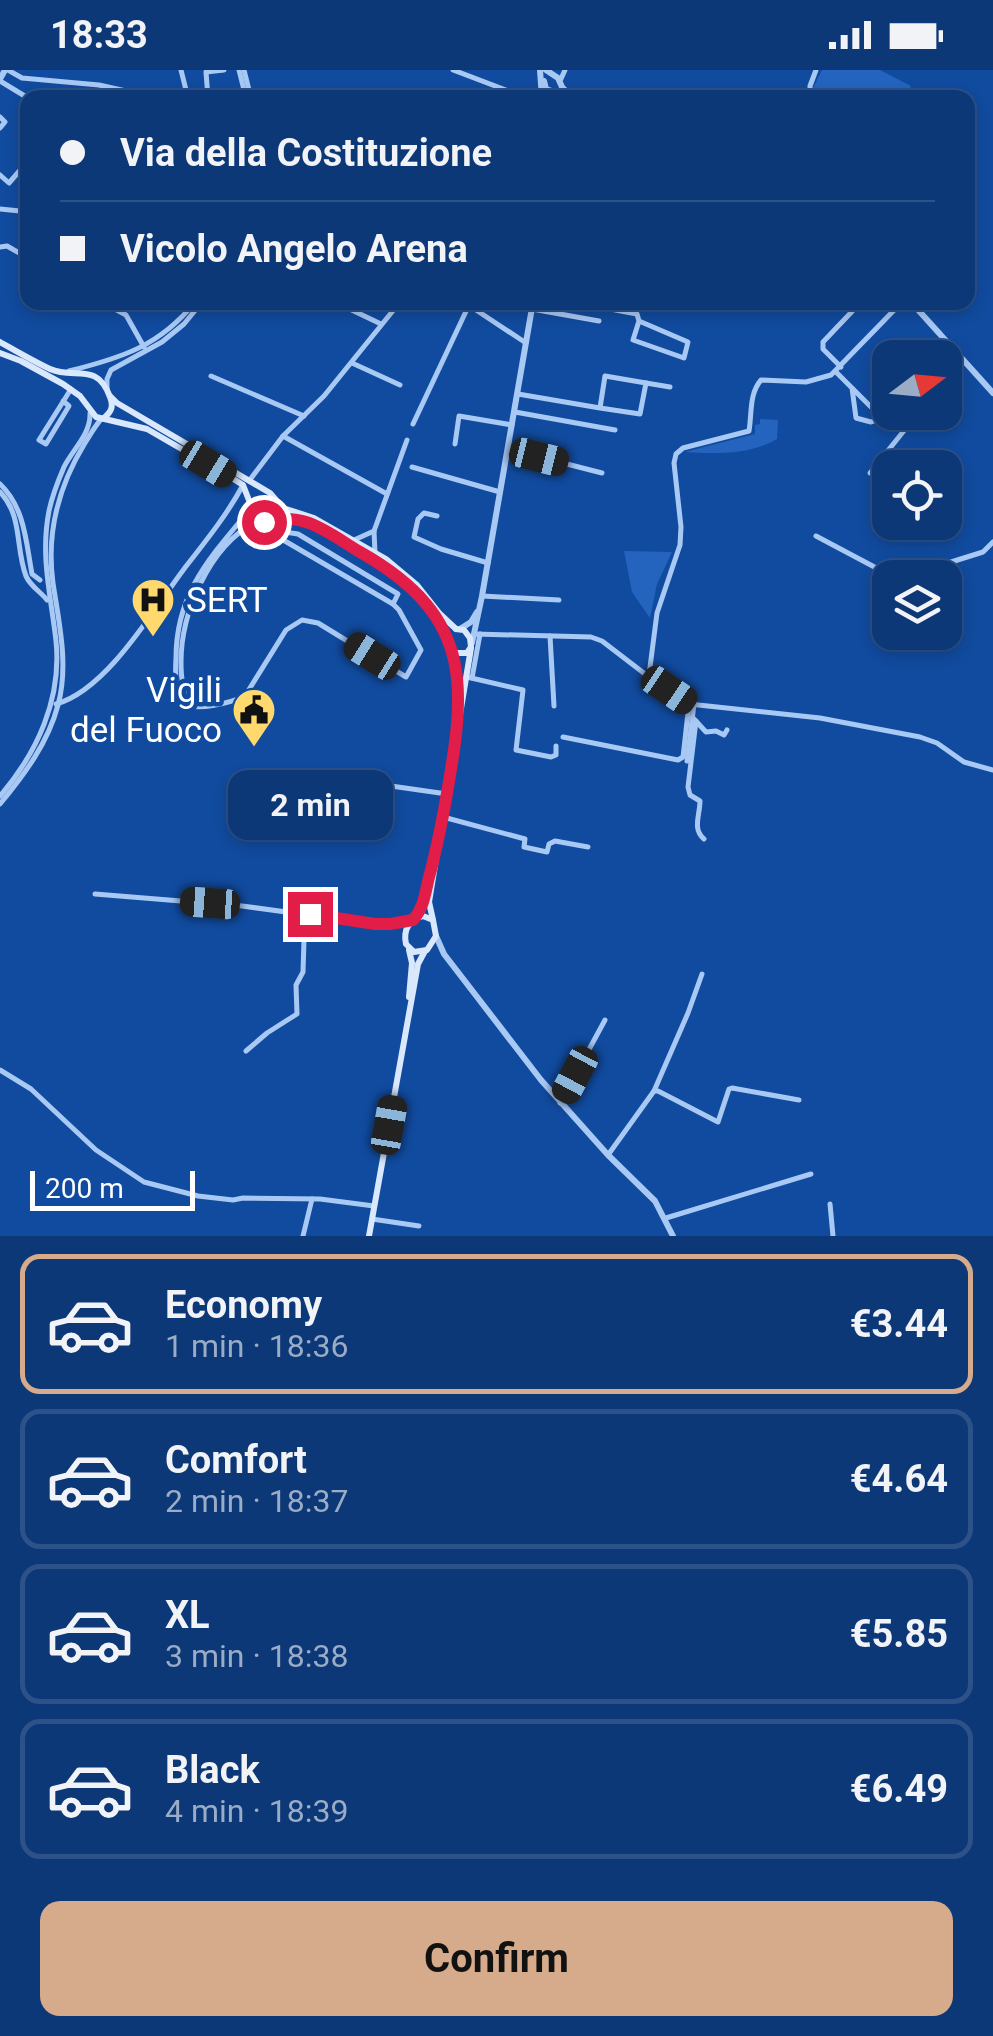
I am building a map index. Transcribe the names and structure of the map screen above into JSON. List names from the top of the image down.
{
  "places": {
    "hospital": ["SERT"],
    "public building": ["Vigili del Fuoco"]
  },
  "scale_bar": "200 m",
  "north": "right",
  "page": {
    "status": "18:33",
    "banner": ["Via della Costituzione", "Vicolo Angelo Arena"],
    "bubble": "2 min",
    "scale": "200 m",
    "list": [
      {
        "name": "Economy",
        "note": "1 min · 18:36",
        "value": "€3.44"
      },
      {
        "name": "Comfort",
        "note": "2 min · 18:37",
        "value": "€4.64"
      },
      {
        "name": "XL",
        "note": "3 min · 18:38",
        "value": "€5.85"
      },
      {
        "name": "Black",
        "note": "4 min · 18:39",
        "value": "€6.49"
      }
    ],
    "buttons": "Confirm"
  }
}
